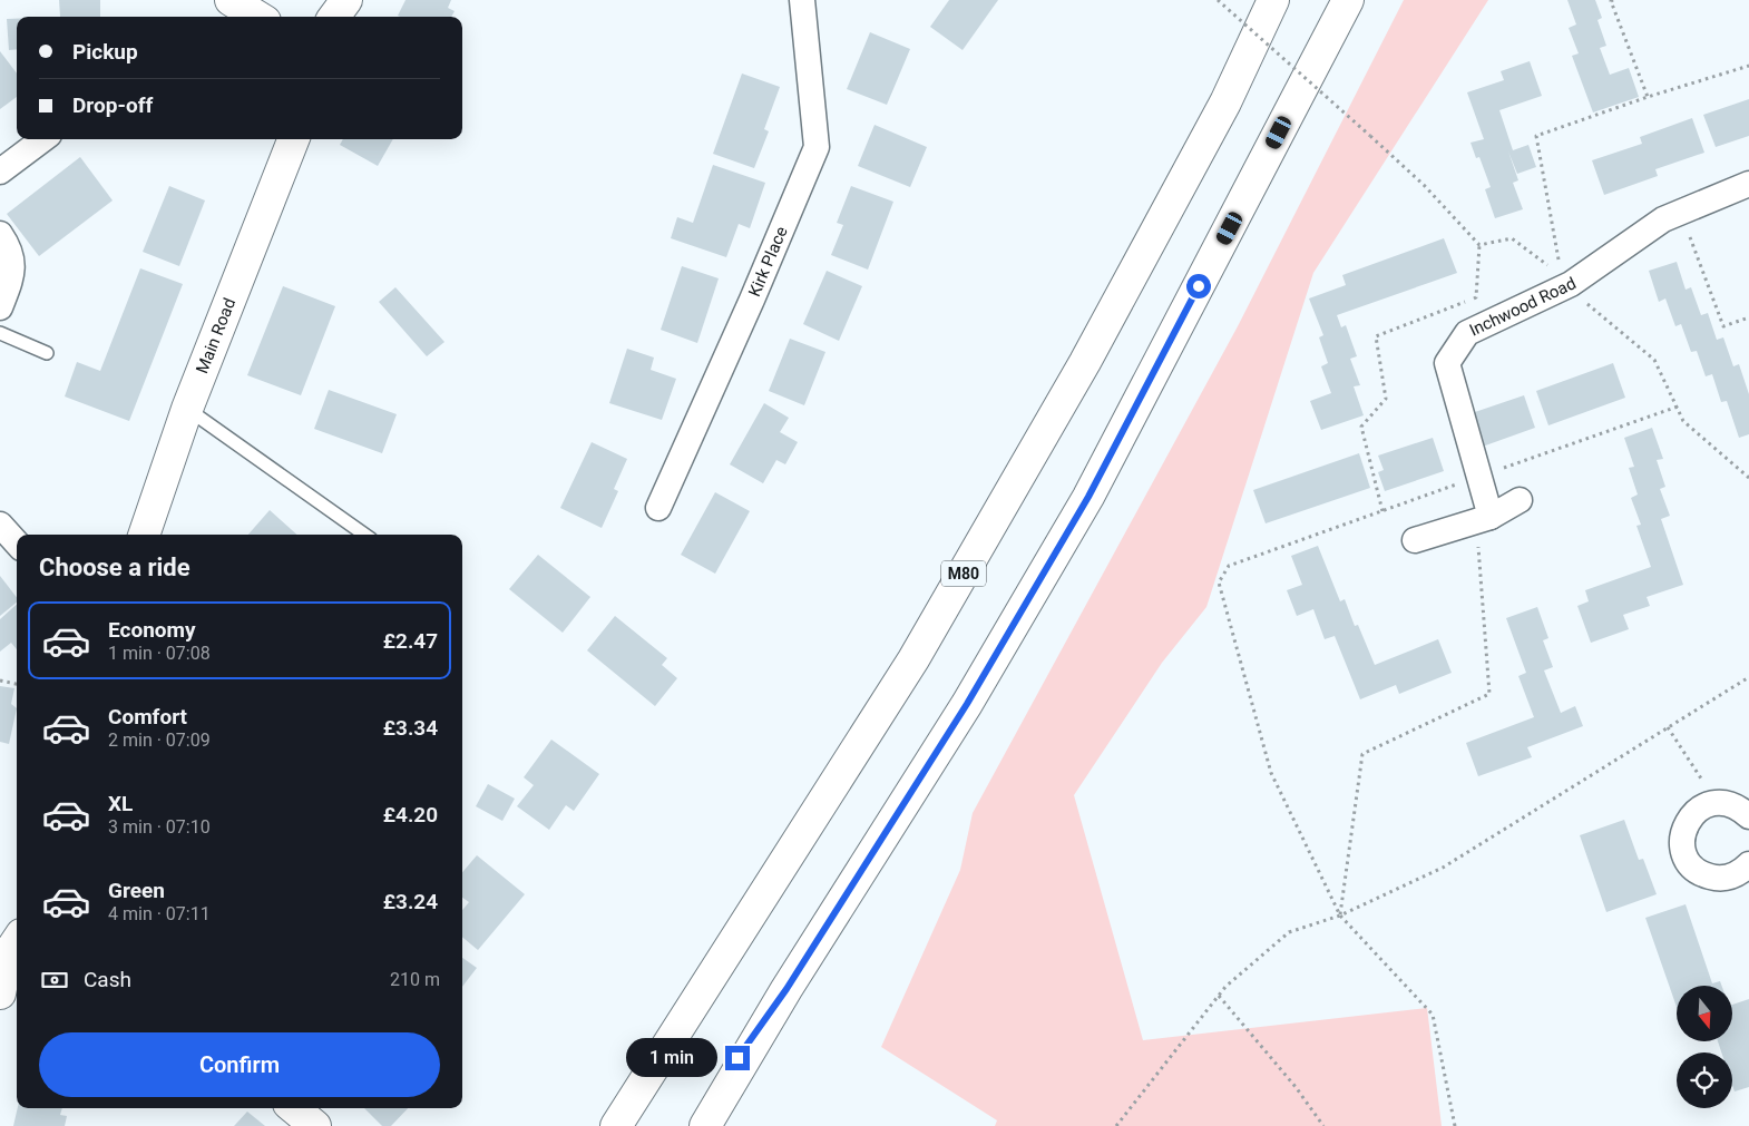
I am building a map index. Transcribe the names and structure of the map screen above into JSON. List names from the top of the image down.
{
  "streets": {
    "main road": ["Main Road", "M80"],
    "street": ["Kirk Place", "Inchwood Road"]
  },
  "north": "bottom",
  "page": {
    "banner": ["Pickup", "Drop-off"],
    "heading": "Choose a ride",
    "list": [
      {
        "name": "Economy",
        "note": "1 min · 07:08",
        "value": "£2.47"
      },
      {
        "name": "Comfort",
        "note": "2 min · 07:09",
        "value": "£3.34"
      },
      {
        "name": "XL",
        "note": "3 min · 07:10",
        "value": "£4.20"
      },
      {
        "name": "Green",
        "note": "4 min · 07:11",
        "value": "£3.24"
      }
    ],
    "pay": ["Cash", "210 m"],
    "buttons": "Confirm",
    "bubble": "1 min"
  }
}
